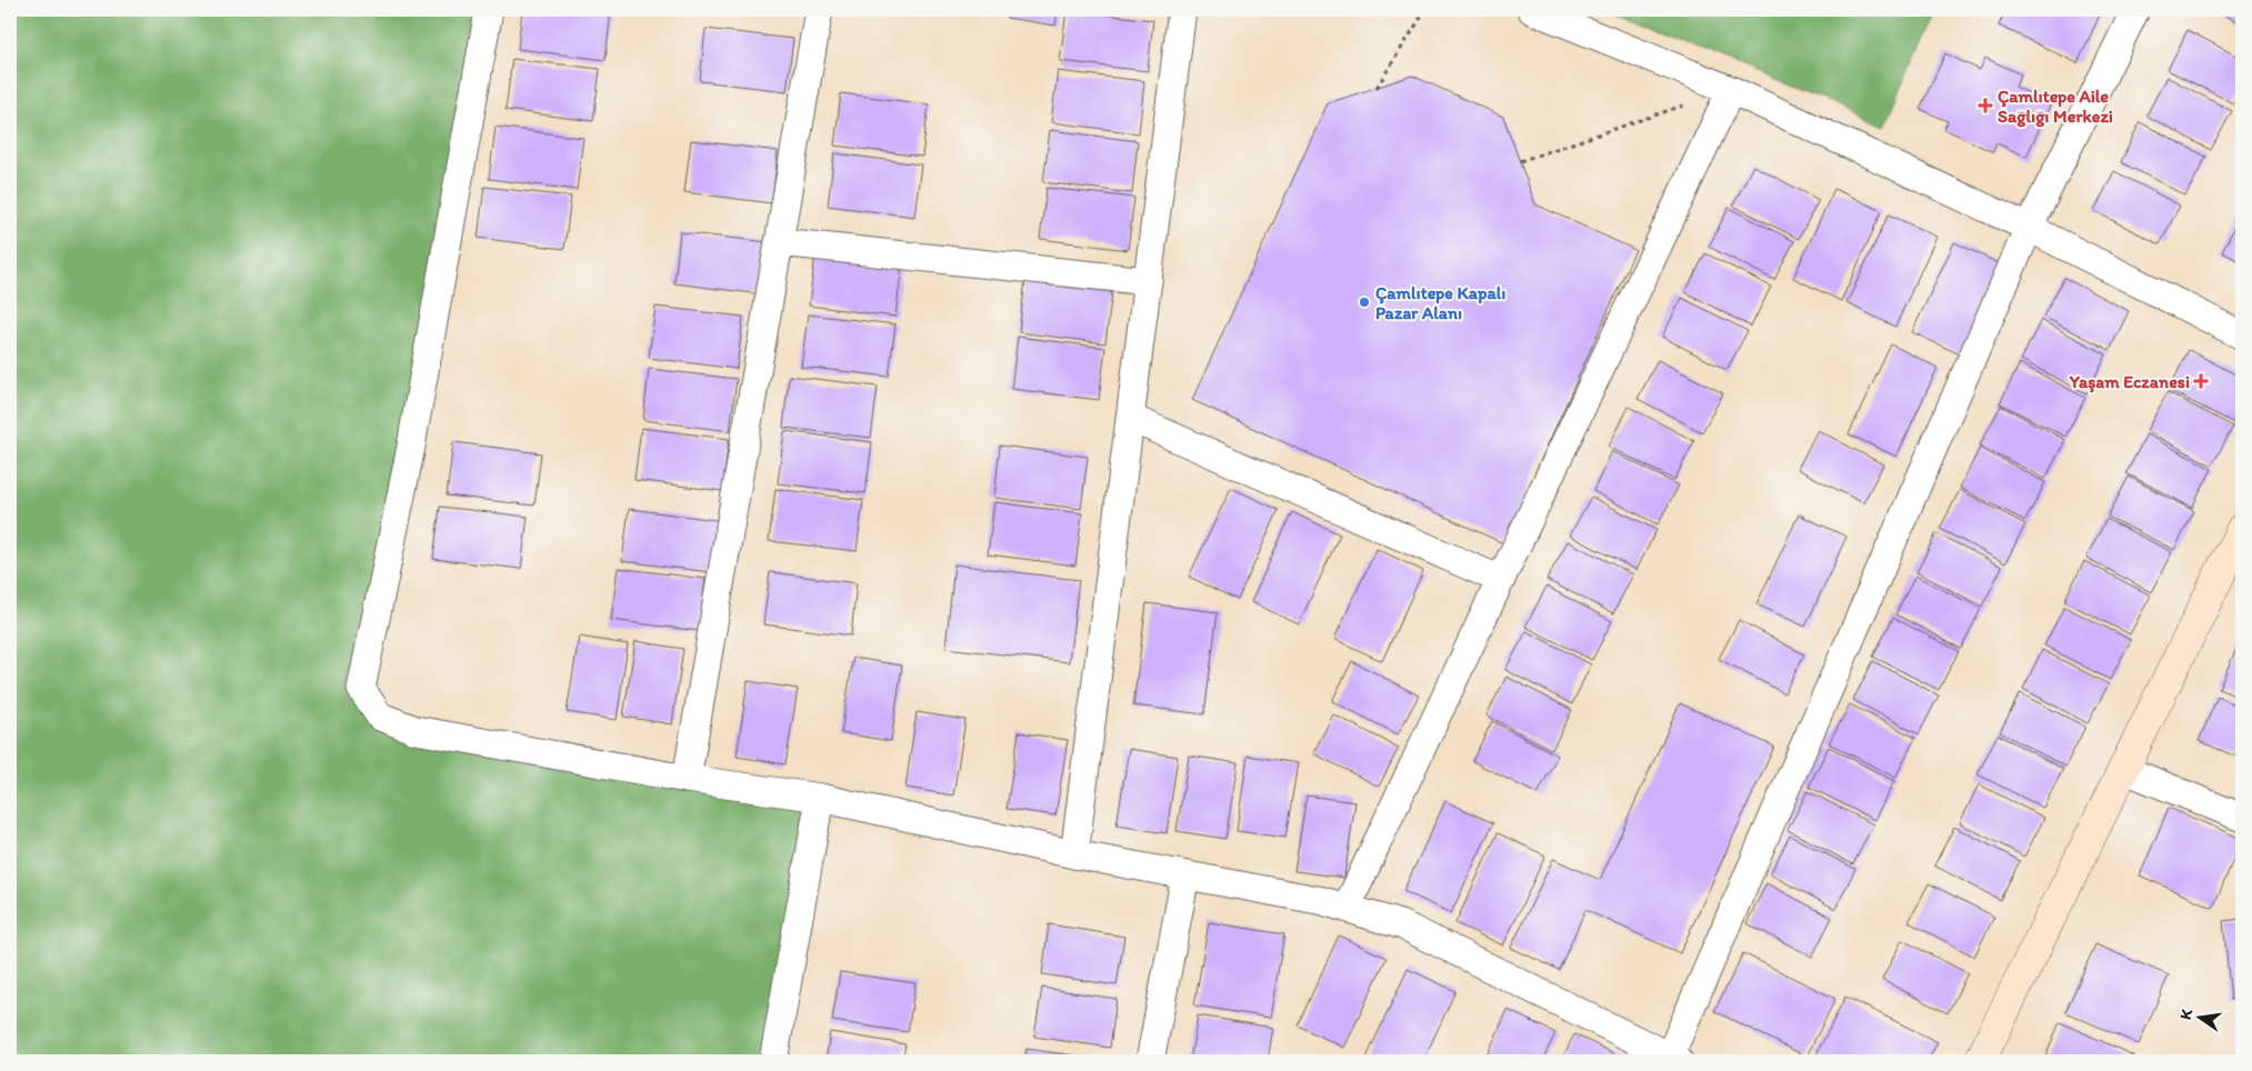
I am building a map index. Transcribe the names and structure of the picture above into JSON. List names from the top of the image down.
{
  "places": {
    "health": ["Çamlıtepe Aile Sağlığı Merkezi", "Yaşam Eczanesi"],
    "other": ["Çamlıtepe Kapalı Pazar Alanı"]
  },
  "north": "left"
}
